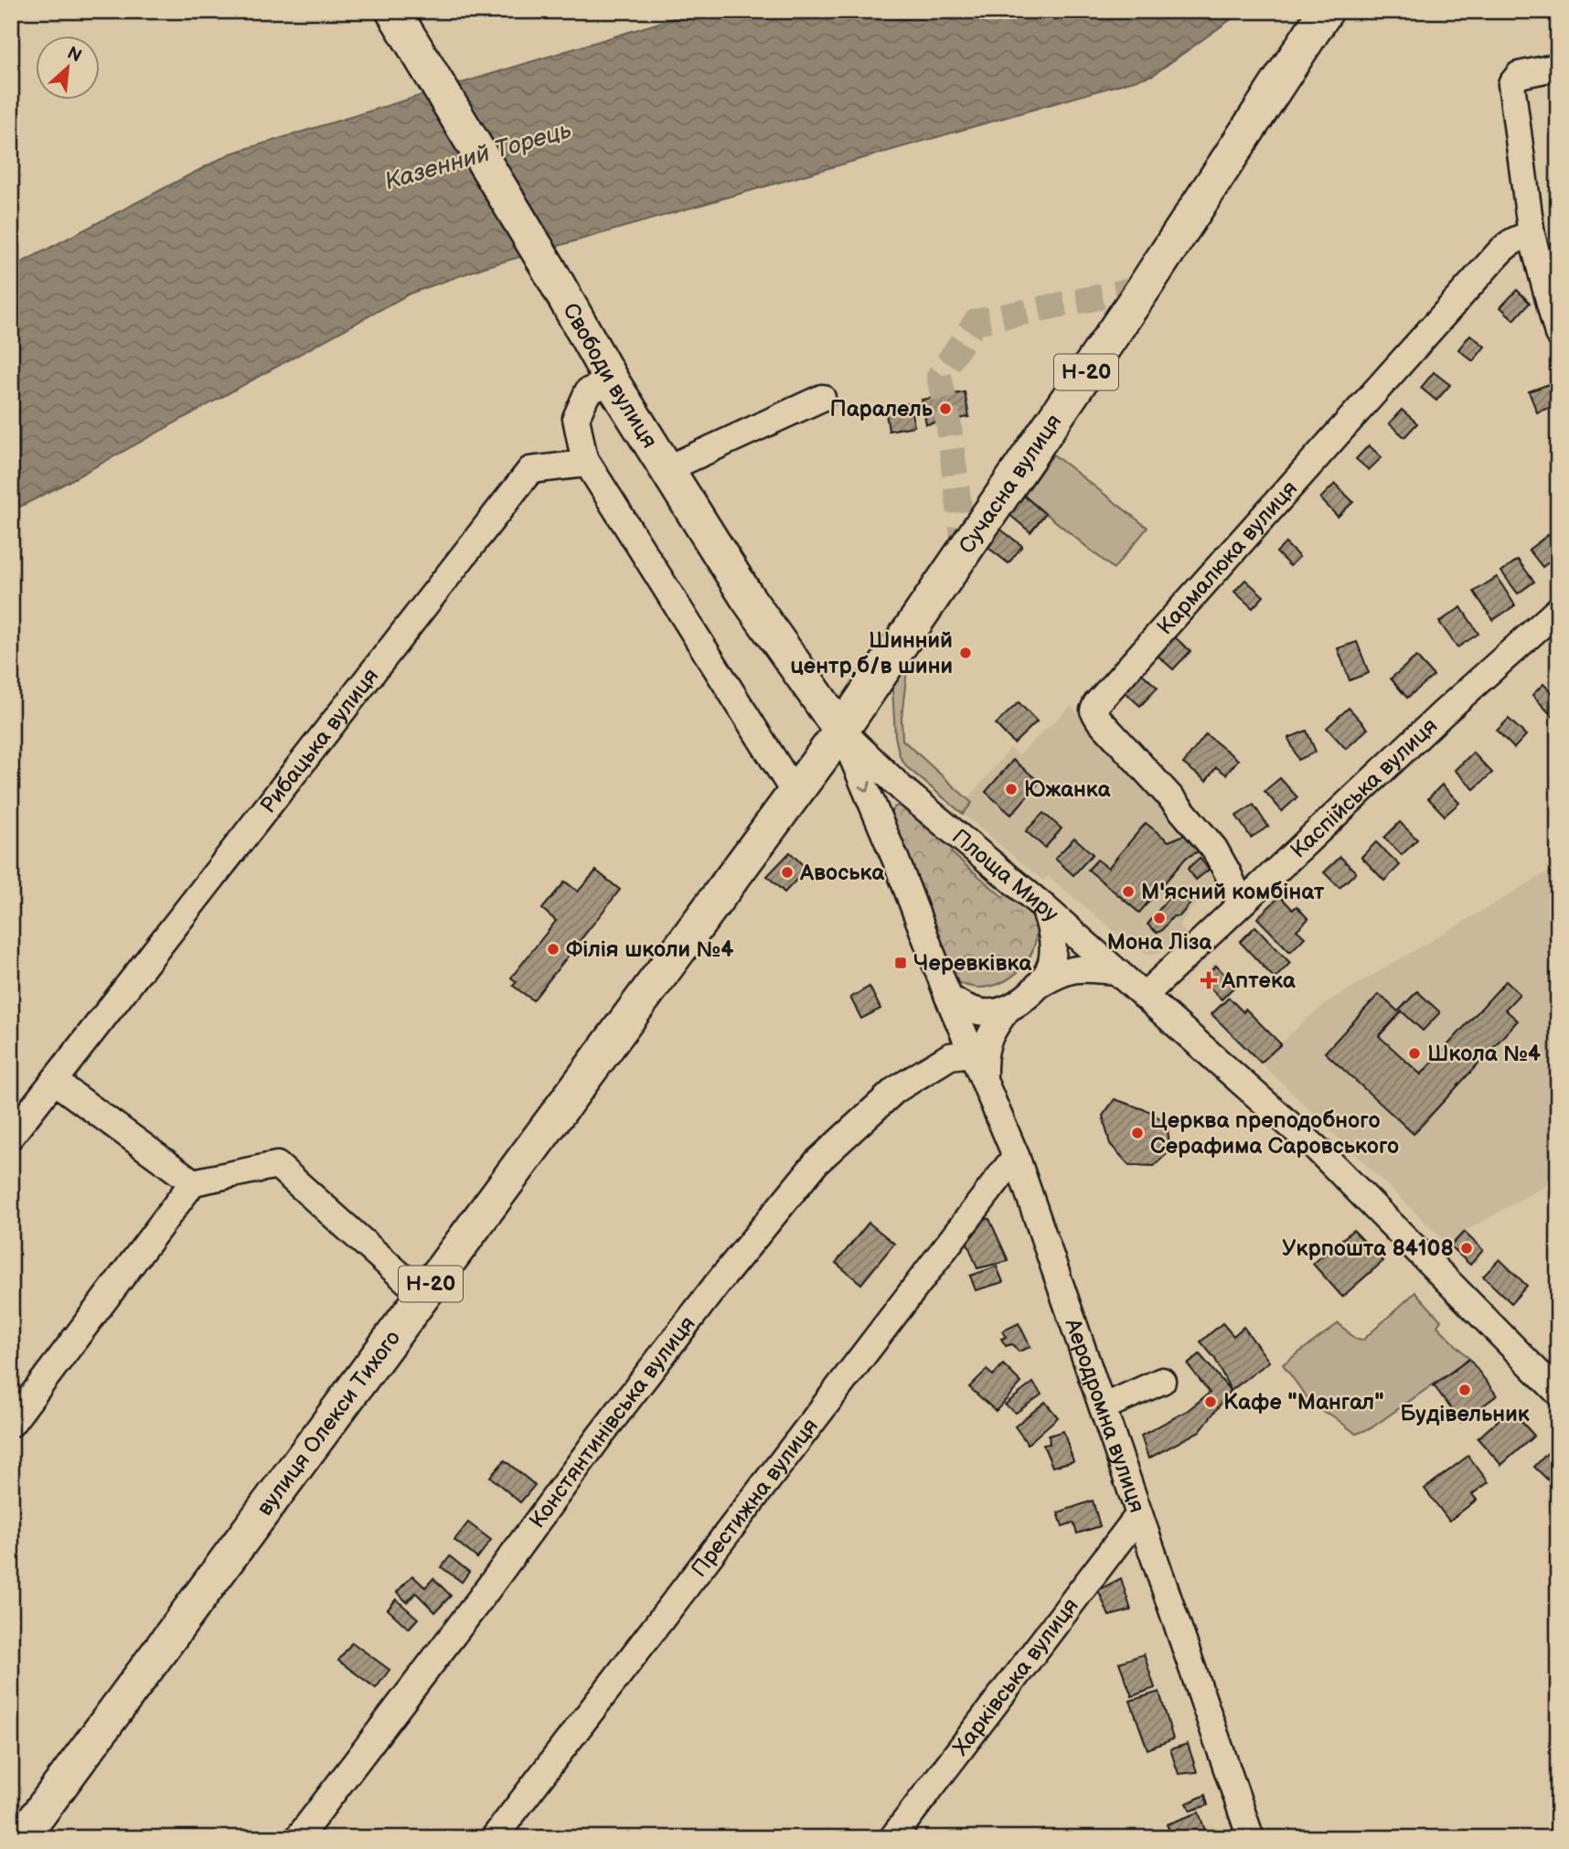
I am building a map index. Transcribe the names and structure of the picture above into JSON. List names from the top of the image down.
{
  "streets": {
    "main road": [
      "Н-20",
      "Свободи вулиця",
      "Сучасна вулиця",
      "вулиця Олекси Тихого"
    ],
    "street": [
      "Кармалюка вулиця",
      "Рибацька вулиця",
      "Каспійська вулиця",
      "Площа Миру",
      "Аеродромна вулиця",
      "Констянтинівська вулиця",
      "Престижна вулиця",
      "Харківська вулиця"
    ]
  },
  "crossings": [
    ["Свободи вулиця", "Сучасна вулиця"],
    ["Свободи вулиця", "Площа Миру"],
    ["Свободи вулиця", "вулиця Олекси Тихого"],
    ["Сучасна вулиця", "Площа Миру"],
    ["Сучасна вулиця", "вулиця Олекси Тихого"],
    ["Кармалюка вулиця", "Каспійська вулиця"],
    ["Площа Миру", "вулиця Олекси Тихого"],
    ["Аеродромна вулиця", "Констянтинівська вулиця"],
    ["Аеродромна вулиця", "Престижна вулиця"],
    ["Аеродромна вулиця", "Харківська вулиця"]
  ],
  "water": ["Казенний Торець"],
  "places": {
    "other": [
      "Паралель",
      "Шинний центр,б/в шини",
      "Южанка",
      "Авоська",
      "М'ясний комбінат",
      "Мона Ліза",
      "Філія школи №4",
      "Школа №4",
      "Церква преподобного Серафима Саровського",
      "Укрпошта 84108",
      "Будівельник",
      "Кафе \"Мангал\""
    ],
    "transit": ["Черевківка"],
    "health": ["Аптека"]
  },
  "north": "top right"
}
